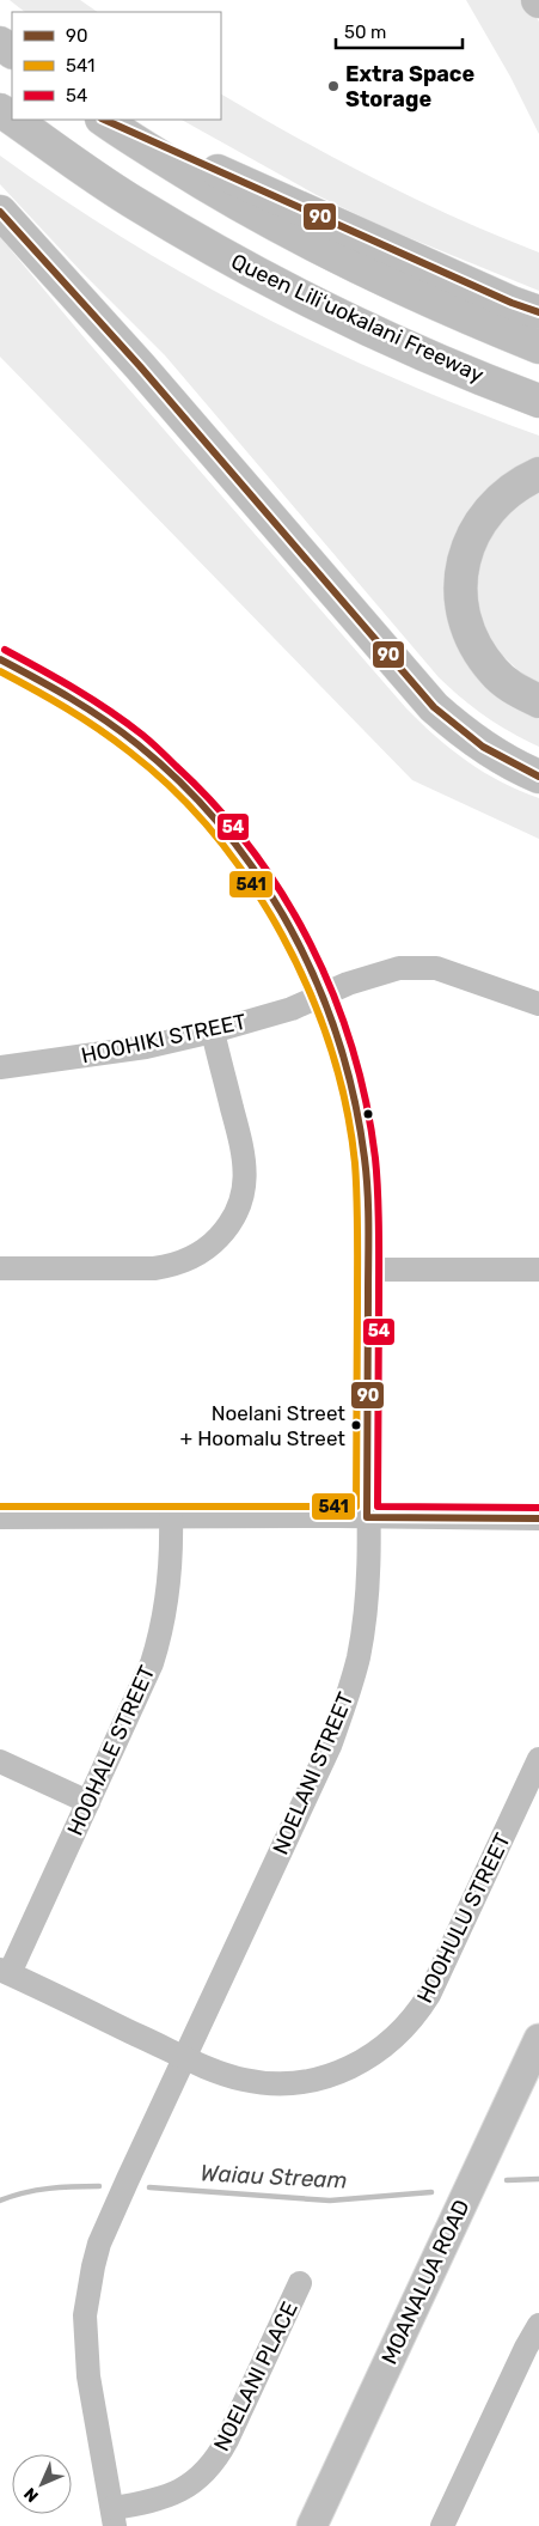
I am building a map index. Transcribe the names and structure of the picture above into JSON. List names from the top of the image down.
{
  "streets": {
    "highway": ["Queen Liliʻuokalani Freeway"],
    "main road": ["MOANALUA ROAD"],
    "street": [
      "HOOHIKI STREET",
      "HOOHALE STREET",
      "NOELANI STREET",
      "HOOHULU STREET",
      "NOELANI PLACE"
    ]
  },
  "crossings": [
    ["HOOHIKI STREET", "NOELANI STREET"],
    ["HOOHALE STREET", "HOOHULU STREET"],
    ["NOELANI STREET", "HOOHULU STREET"],
    ["NOELANI STREET", "NOELANI PLACE"]
  ],
  "water": ["Waiau Stream"],
  "places": ["Extra Space Storage", "Noelani Street + Hoomalu Street"],
  "lines": ["transit line 90", "transit line 54", "transit line 541"],
  "legend": ["90", "541", "54"],
  "scale_bar": "50 m",
  "north": "bottom left"
}
